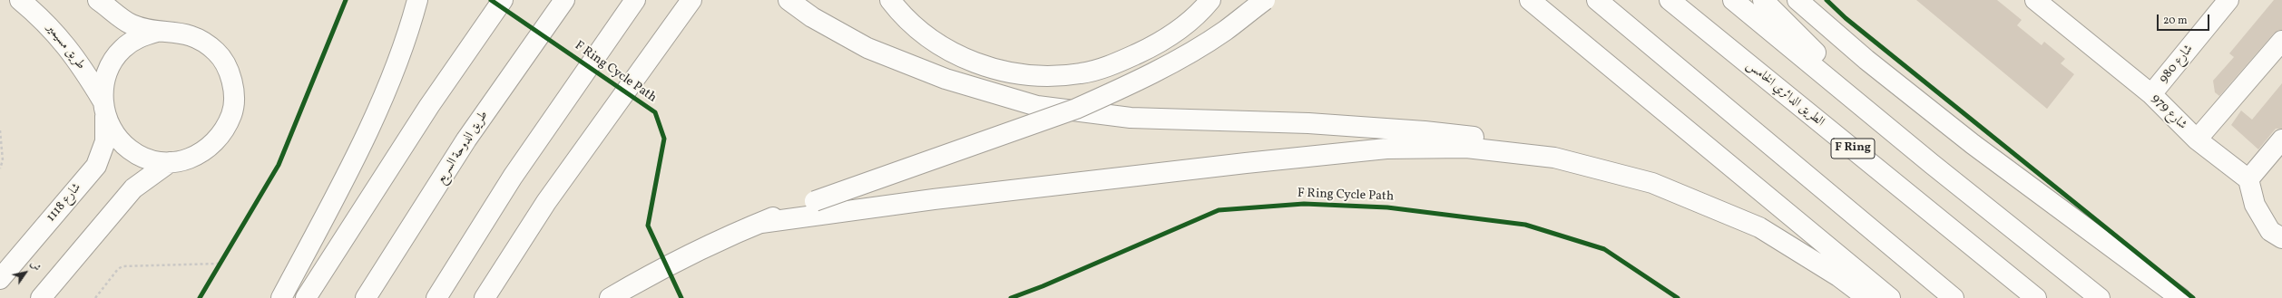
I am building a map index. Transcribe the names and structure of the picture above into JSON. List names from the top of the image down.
{
  "streets": {
    "main road": [
      "طريق مسيمير",
      "شارع 980",
      "الطريق الدائري الخامس",
      "شارع 979",
      "طريق الدوحة السريع",
      "F Ring",
      "شارع 1118"
    ],
    "cycle path": ["F Ring Cycle Path"]
  },
  "crossings": [
    ["طريق مسيمير", "شارع 1118"],
    ["شارع 980", "شارع 979"]
  ],
  "scale_bar": "20 m",
  "north": "top right"
}
